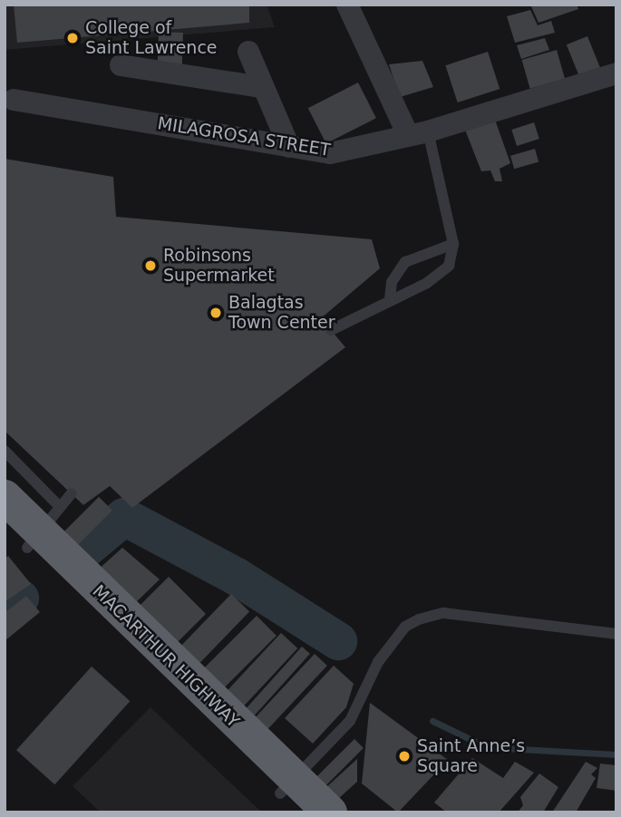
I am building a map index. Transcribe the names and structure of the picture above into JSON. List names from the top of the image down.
{
  "streets": {
    "highway": ["MACARTHUR HIGHWAY"],
    "street": ["MILAGROSA STREET"]
  },
  "places": [
    "College of Saint Lawrence",
    "Robinsons Supermarket",
    "Balagtas Town Center",
    "Saint Anne’s Square"
  ]
}
